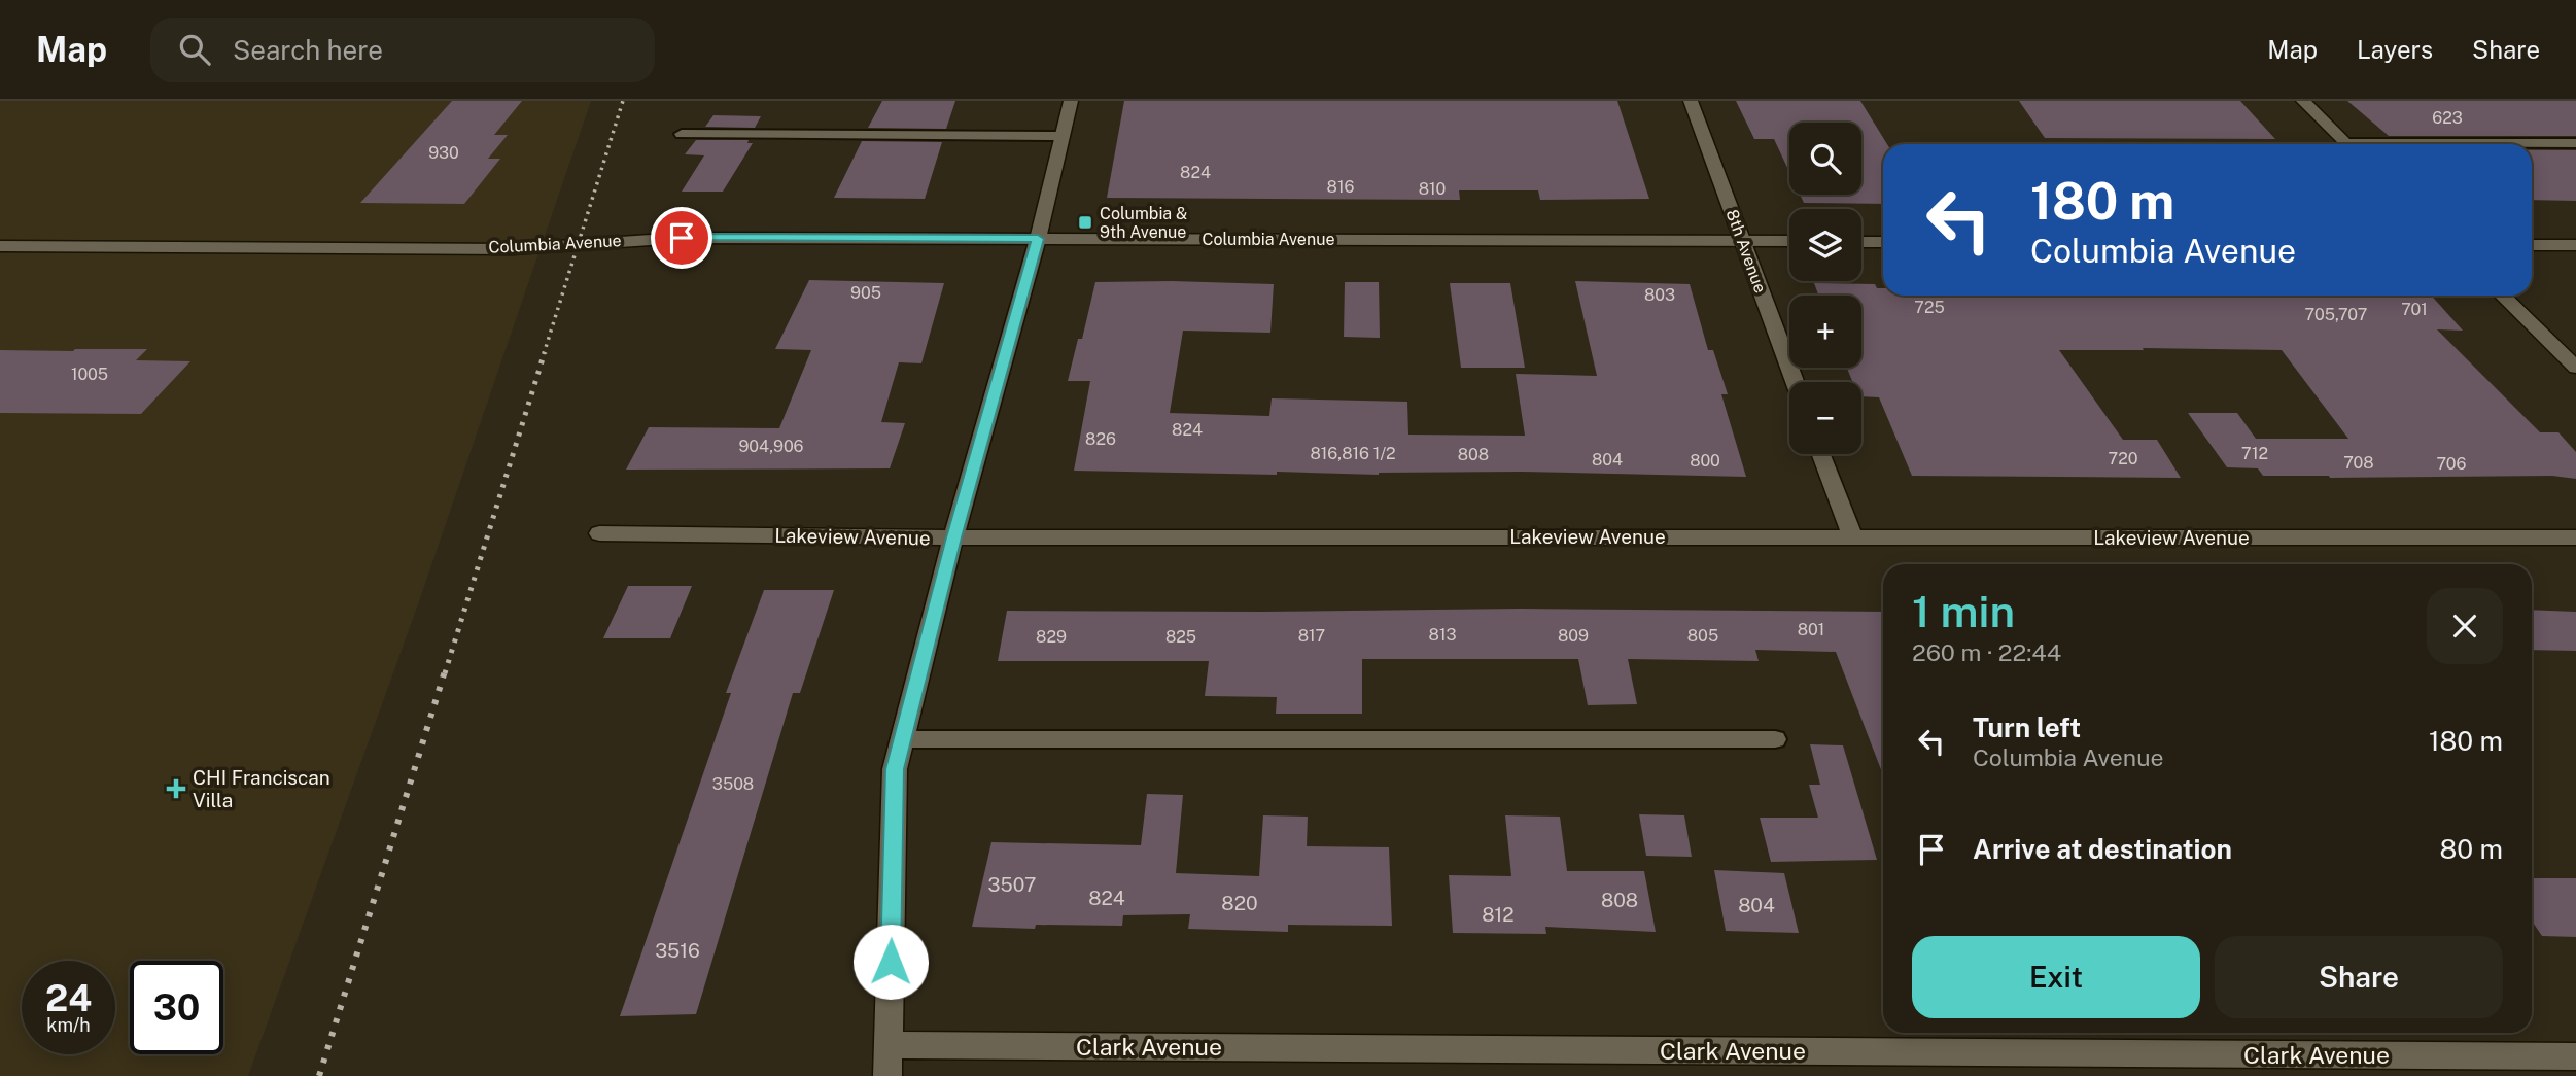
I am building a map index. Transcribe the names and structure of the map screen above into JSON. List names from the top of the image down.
{
  "streets": {
    "street": [
      "Columbia Avenue",
      "8th Avenue",
      "Lakeview Avenue",
      "Clark Avenue"
    ]
  },
  "crossings": [
    ["Columbia Avenue", "8th Avenue"]
  ],
  "places": {
    "transit": ["Columbia & 9th Avenue"],
    "health": ["CHI Franciscan Villa"]
  },
  "house_numbers": [
    "623",
    "930",
    "824",
    "816",
    "810",
    "905",
    "803",
    "725",
    "701",
    "705,707",
    "1005",
    "824",
    "826",
    "904,906",
    "816,816 1/2",
    "712",
    "808",
    "720",
    "804",
    "800",
    "708",
    "706",
    "801",
    "813",
    "817",
    "809",
    "805",
    "829",
    "825",
    "3508",
    "3507",
    "824",
    "808",
    "820",
    "804",
    "812",
    "3516"
  ],
  "page": {
    "header": "Map",
    "search": "Search here",
    "nav": ["Map", "Layers", "Share"],
    "map_buttons": ["+", "−"],
    "turn": ["180 m", "Columbia Avenue"],
    "heading": ["1 min", "260 m · 22:44"],
    "list": [
      {
        "name": "Turn left",
        "note": "Columbia Avenue",
        "value": "180 m"
      },
      {
        "name": "Arrive at destination",
        "value": "80 m"
      }
    ],
    "buttons": ["Exit", "Share"],
    "speed": "24 km/h",
    "limit": "30"
  }
}
